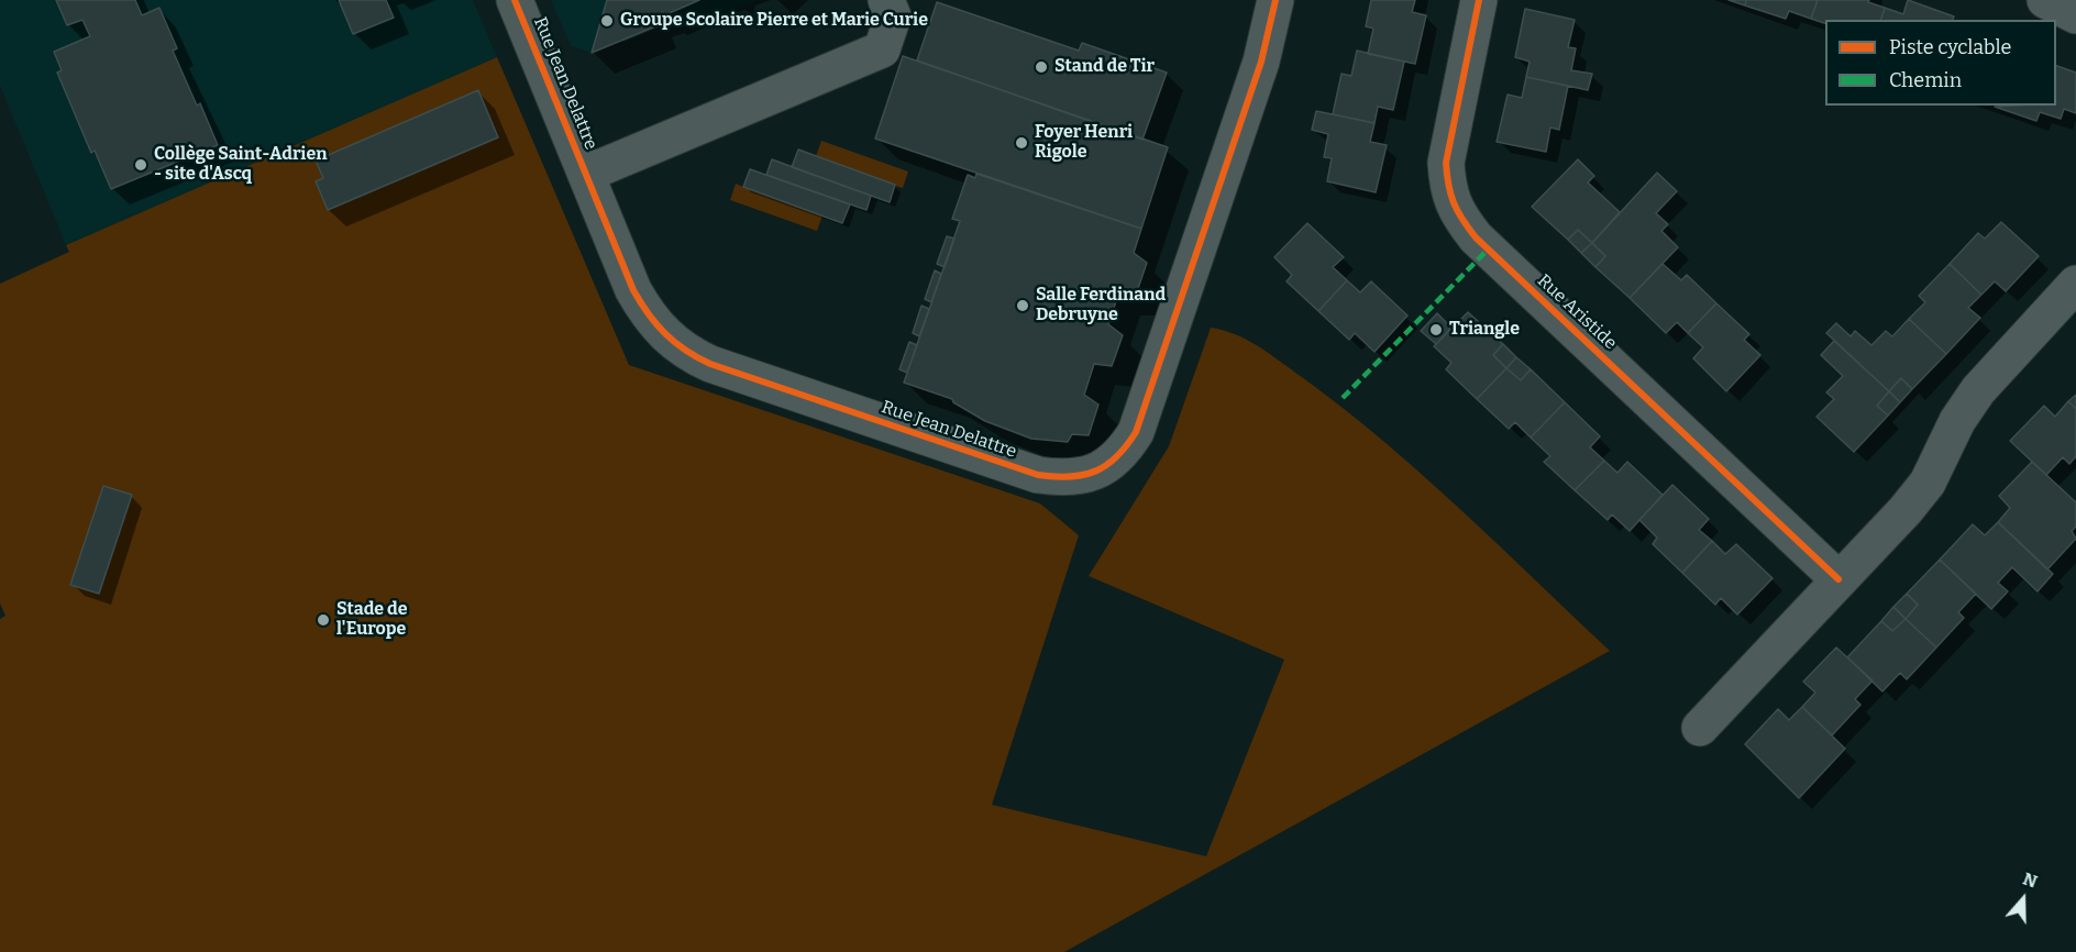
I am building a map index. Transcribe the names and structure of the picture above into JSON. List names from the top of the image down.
{
  "streets": {
    "street": ["Rue Jean Delattre", "Rue Aristide"]
  },
  "places": [
    "Groupe Scolaire Pierre et Marie Curie",
    "Stand de Tir",
    "Foyer Henri Rigole",
    "Collège Saint-Adrien - site d'Ascq",
    "Salle Ferdinand Debruyne",
    "Triangle",
    "Stade de l'Europe"
  ],
  "legend": ["Piste cyclable", "Chemin"],
  "north": "top"
}
